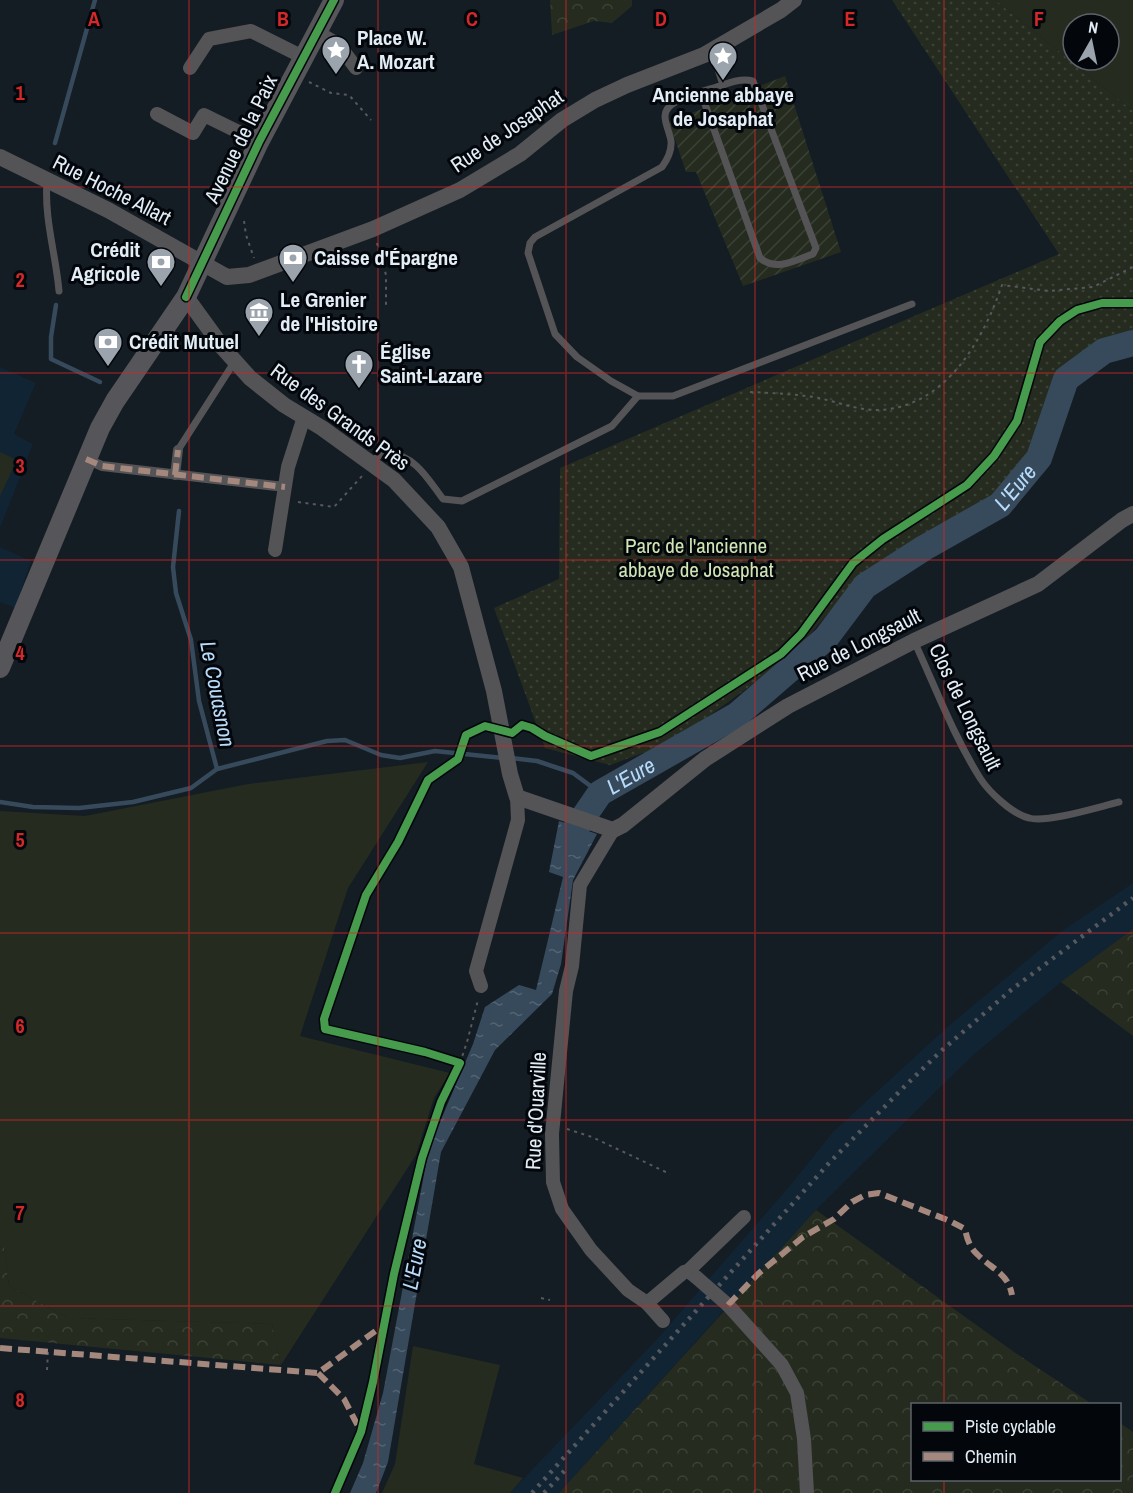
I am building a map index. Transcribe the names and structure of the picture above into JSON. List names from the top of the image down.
{
  "streets": {
    "main road": ["Avenue de la Paix"],
    "street": [
      "Rue de Josaphat",
      "Rue Hoche Allart",
      "Rue des Grands Près",
      "Rue de Longsault",
      "Rue d'Ouarville"
    ],
    "lane": ["Clos de Longsault"]
  },
  "crossings": [
    ["Rue de Josaphat", "Avenue de la Paix"],
    ["Rue de Josaphat", "Rue Hoche Allart"],
    ["Avenue de la Paix", "Rue Hoche Allart"],
    ["Avenue de la Paix", "Rue des Grands Près"],
    ["Rue de Longsault", "Clos de Longsault"],
    ["Rue de Longsault", "Rue d'Ouarville"]
  ],
  "water": ["L'Eure", "Le Couasnon"],
  "parks": ["Parc de l'ancienne abbaye de Josaphat"],
  "places": {
    "place": ["Place W. A. Mozart", "Ancienne abbaye de Josaphat"],
    "bank": ["Caisse d'Épargne", "Crédit Agricole", "Crédit Mutuel"],
    "museum": ["Le Grenier de l'Histoire"],
    "church": ["Église Saint-Lazare"]
  },
  "legend": ["Piste cyclable", "Chemin"],
  "north": "top",
  "grid": {
    "columns": [
      "A",
      "B",
      "C",
      "D",
      "E",
      "F"
    ],
    "rows": [
      "1",
      "2",
      "3",
      "4",
      "5",
      "6",
      "7",
      "8"
    ]
  }
}
